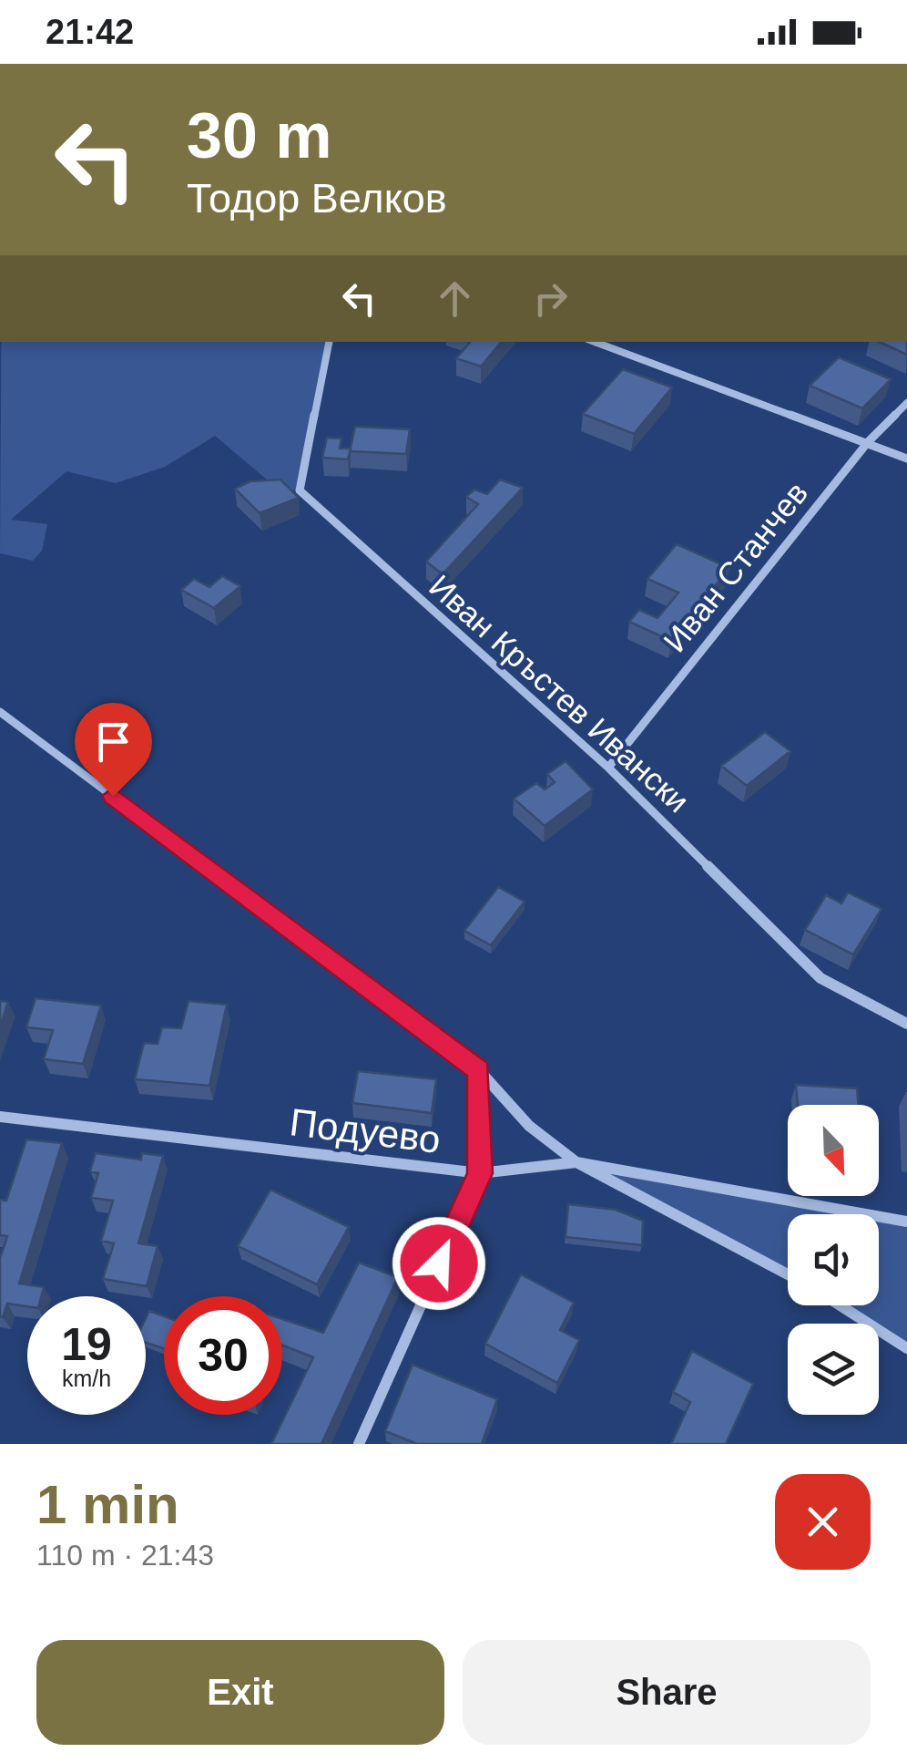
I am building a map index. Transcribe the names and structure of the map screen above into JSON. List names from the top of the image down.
{
  "streets": {
    "street": ["Иван Станчев", "Иван Кръстев Ивански", "Подуево"]
  },
  "crossings": [
    ["Иван Станчев", "Иван Кръстев Ивански"]
  ],
  "north": "bottom right",
  "page": {
    "status": "21:42",
    "turn": ["30 m", "Тодор Велков"],
    "speed": "19 km/h",
    "limit": "30",
    "heading": ["1 min", "110 m · 21:43"],
    "buttons": ["Exit", "Share"]
  }
}
